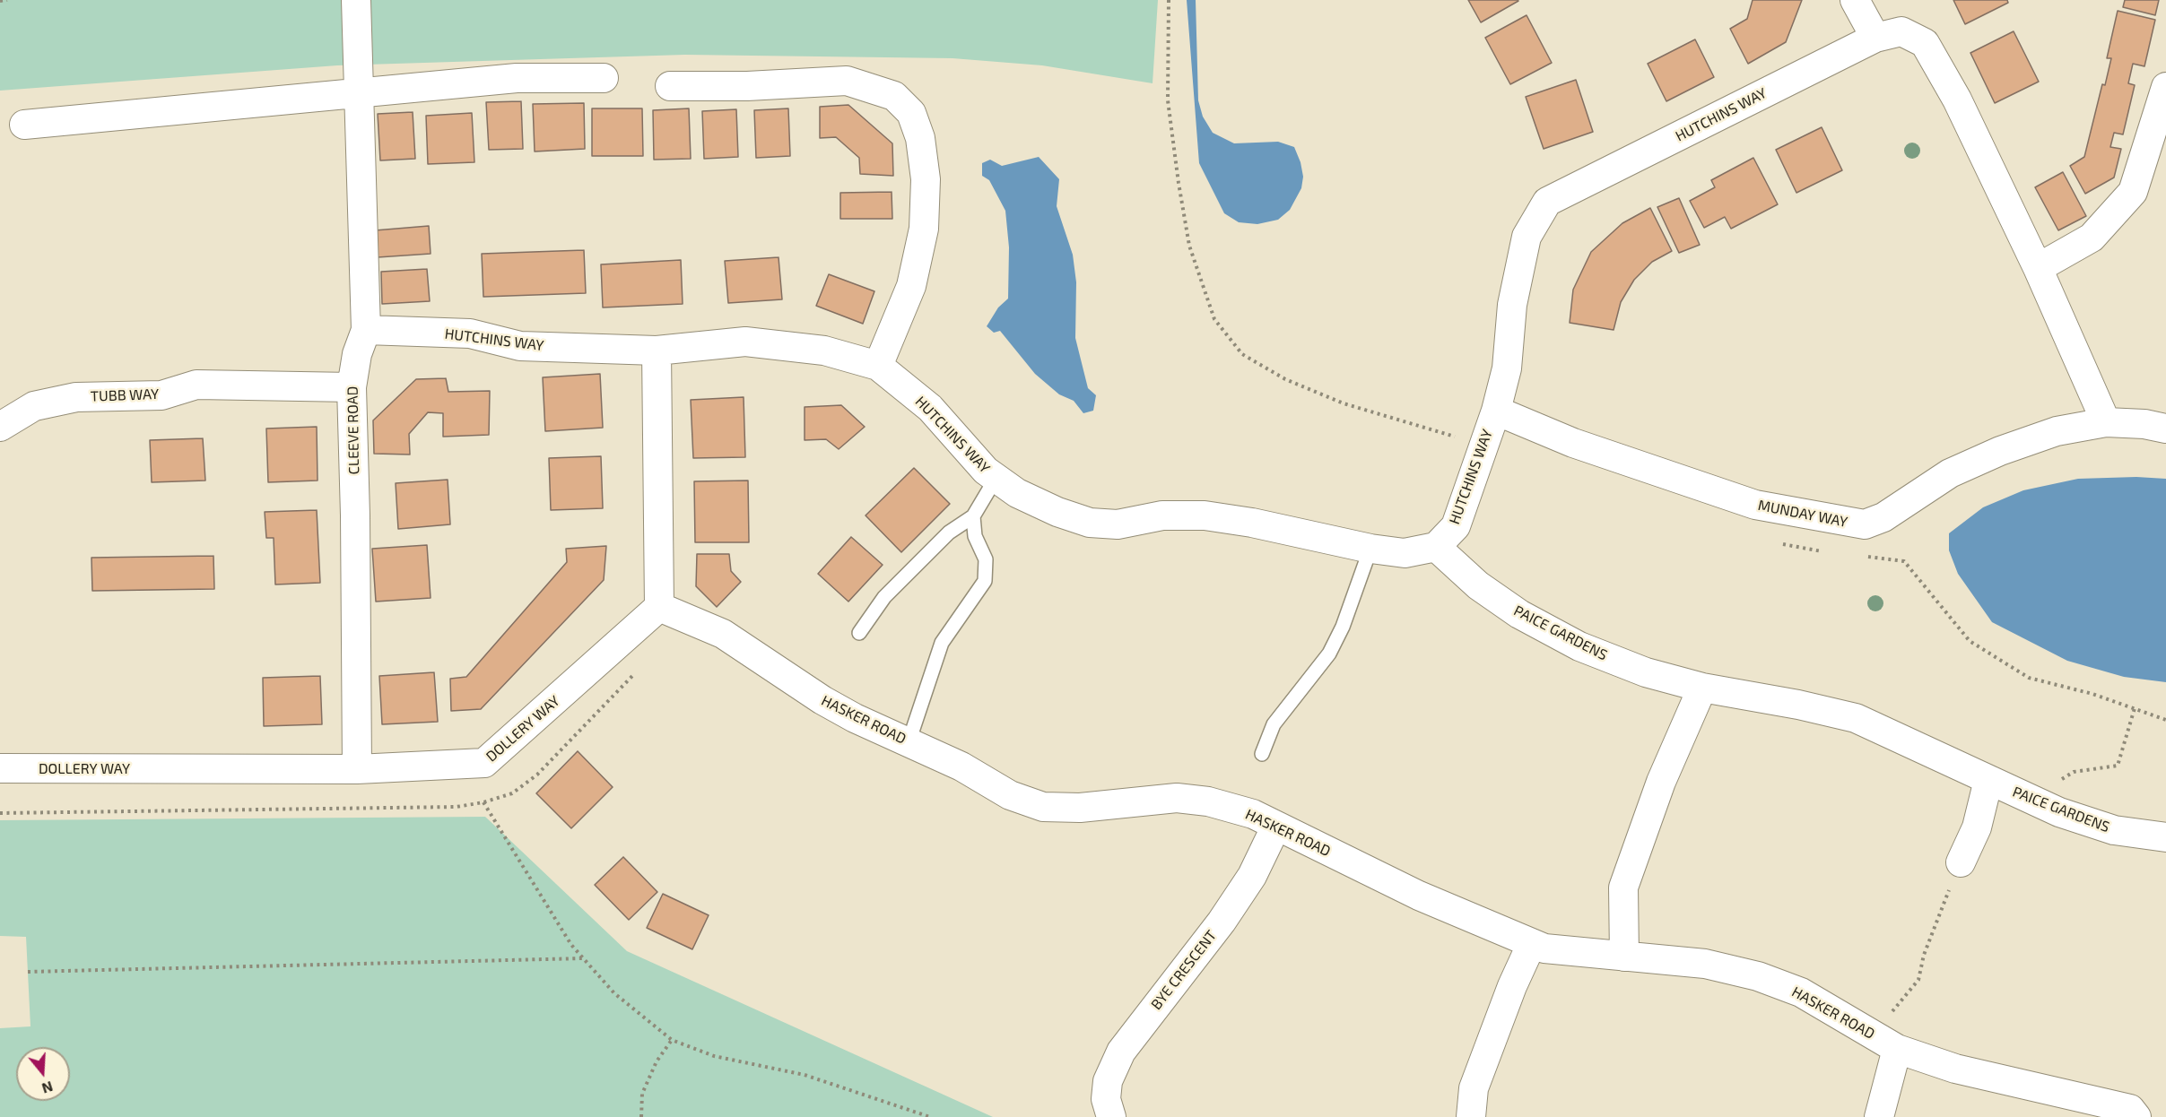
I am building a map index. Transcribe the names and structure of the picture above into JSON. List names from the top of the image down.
{
  "streets": {
    "street": [
      "HUTCHINS WAY",
      "TUBB WAY",
      "CLEEVE ROAD",
      "MUNDAY WAY",
      "PAICE GARDENS",
      "HASKER ROAD",
      "DOLLERY WAY",
      "BYE CRESCENT"
    ]
  },
  "crossings": [
    ["HUTCHINS WAY", "CLEEVE ROAD"],
    ["HUTCHINS WAY", "MUNDAY WAY"],
    ["HUTCHINS WAY", "PAICE GARDENS"],
    ["TUBB WAY", "CLEEVE ROAD"],
    ["CLEEVE ROAD", "DOLLERY WAY"],
    ["HASKER ROAD", "DOLLERY WAY"],
    ["HASKER ROAD", "BYE CRESCENT"]
  ],
  "north": "bottom"
}
